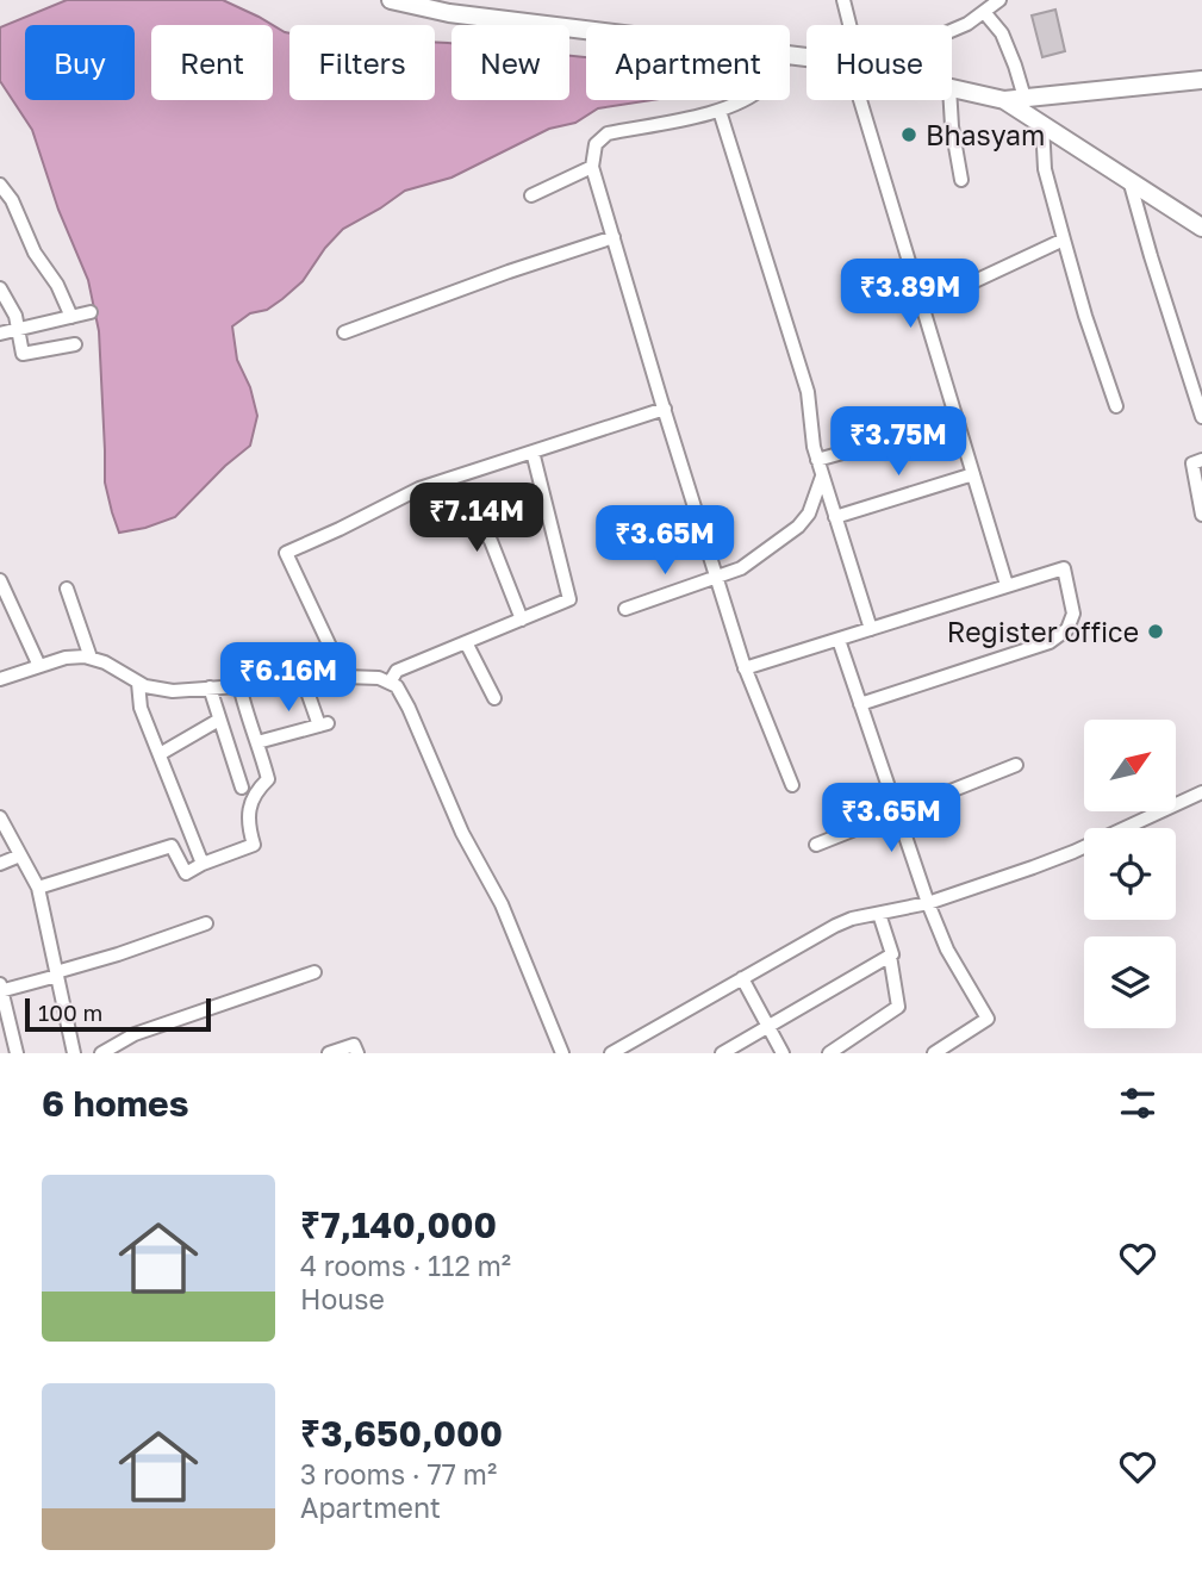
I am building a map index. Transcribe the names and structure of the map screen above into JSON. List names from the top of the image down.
{
  "places": ["Bhasyam", "Register office"],
  "scale_bar": "100 m",
  "north": "top right",
  "page": {
    "chip": [
      "Buy",
      "Rent",
      "Filters",
      "New",
      "Apartment",
      "House"
    ],
    "price": [
      "₹3.89M",
      "₹3.75M",
      "₹7.14M",
      "₹3.65M",
      "₹6.16M",
      "₹3.65M"
    ],
    "scale": "100 m",
    "heading": "6 homes",
    "list": [
      {
        "name": "₹7,140,000",
        "note": "4 rooms · 112 m² · House"
      },
      {
        "name": "₹3,650,000",
        "note": "3 rooms · 77 m² · Apartment"
      }
    ]
  }
}
